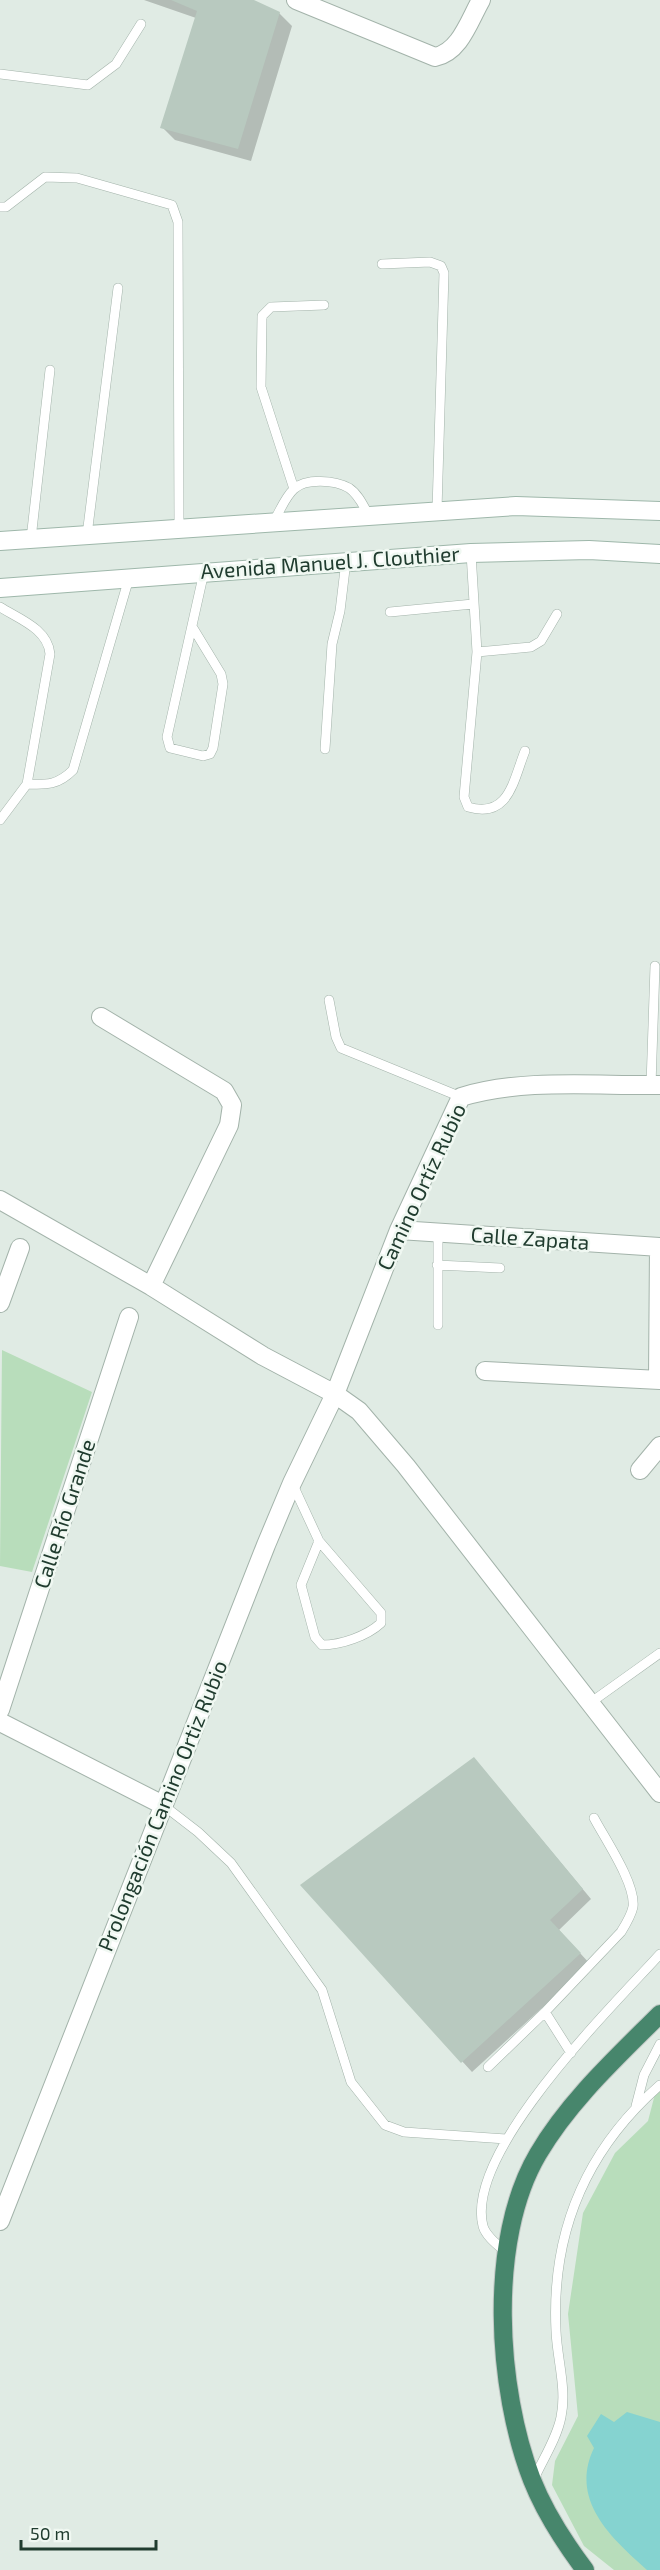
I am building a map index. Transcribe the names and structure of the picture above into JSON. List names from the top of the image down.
{
  "streets": {
    "street": [
      "Avenida Manuel J. Clouthier",
      "Camino Ortíz Rubio",
      "Calle Zapata",
      "Calle Río Grande",
      "Prolongación Camino Ortiz Rubio"
    ]
  },
  "crossings": [
    ["Camino Ortíz Rubio", "Calle Zapata"],
    ["Camino Ortíz Rubio", "Prolongación Camino Ortiz Rubio"]
  ],
  "scale_bar": "50 m"
}
